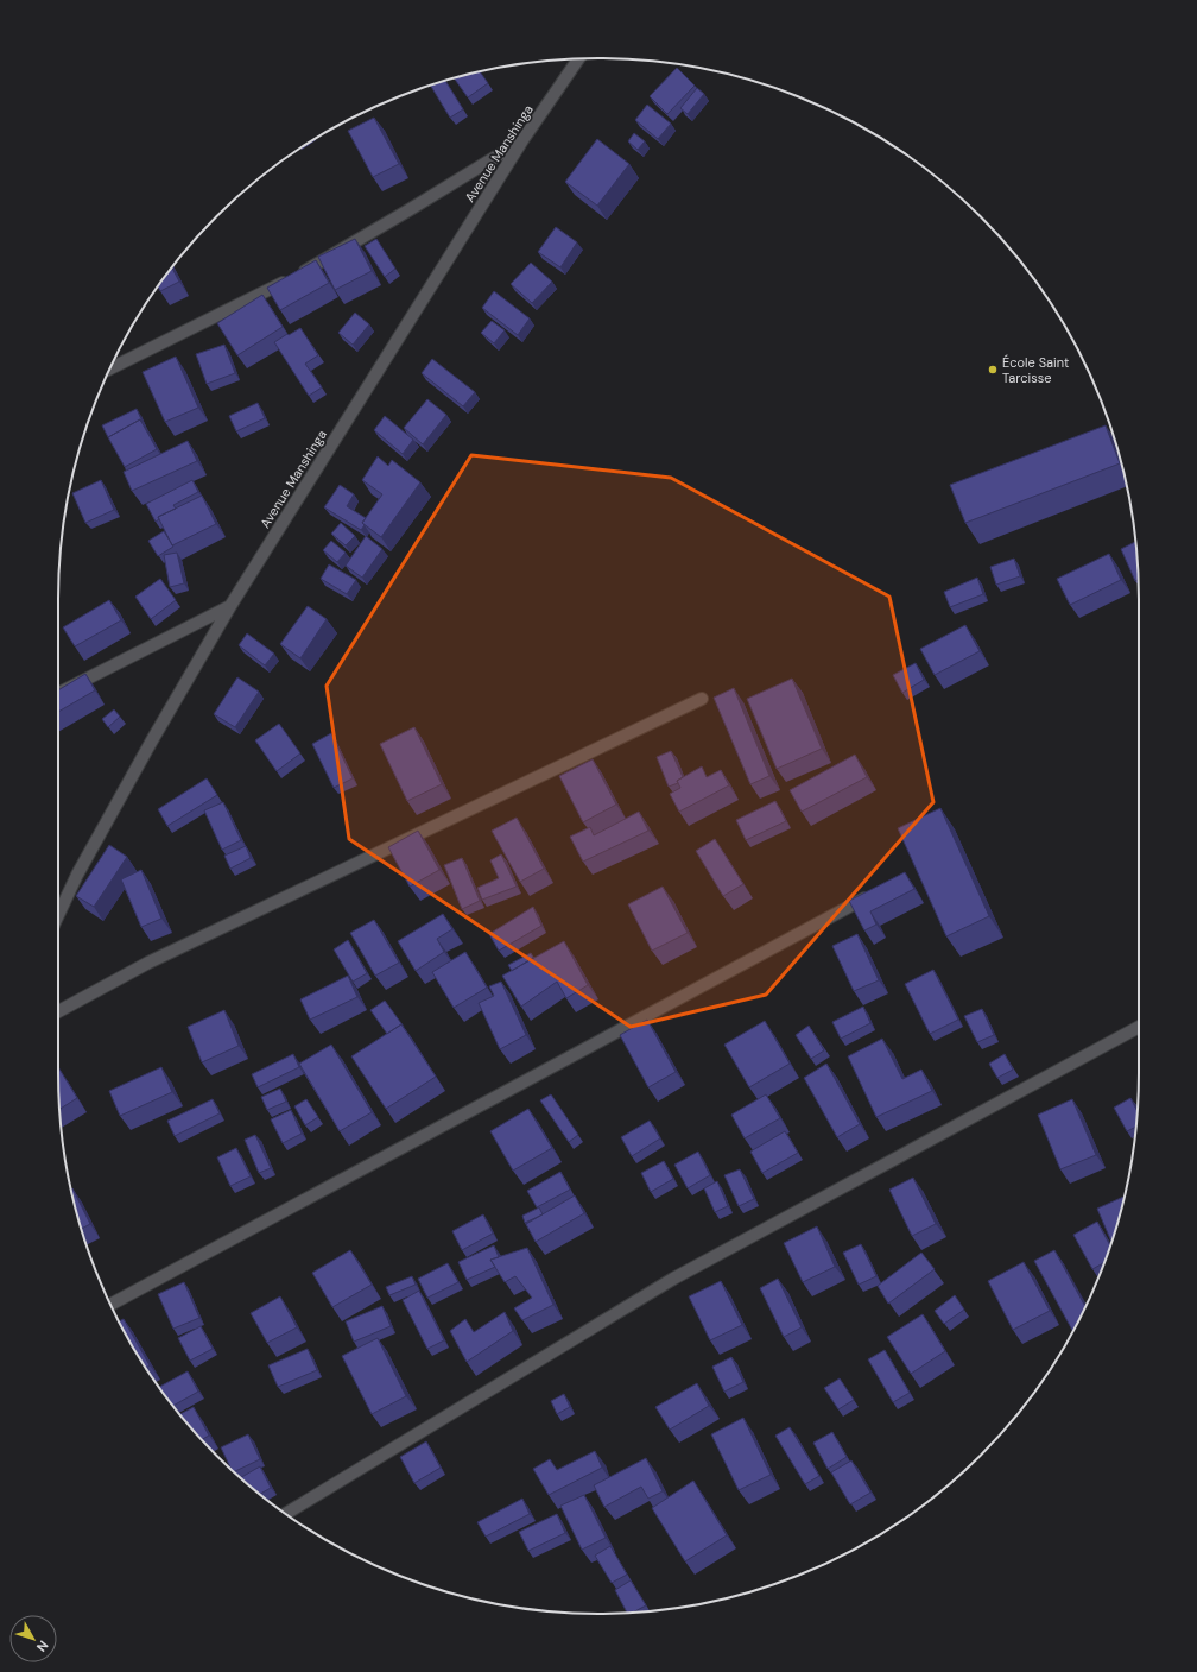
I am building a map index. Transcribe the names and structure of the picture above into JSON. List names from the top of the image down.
{
  "streets": {
    "street": ["Avenue Manshinga"]
  },
  "places": ["École Saint Tarcisse"],
  "north": "bottom right"
}
